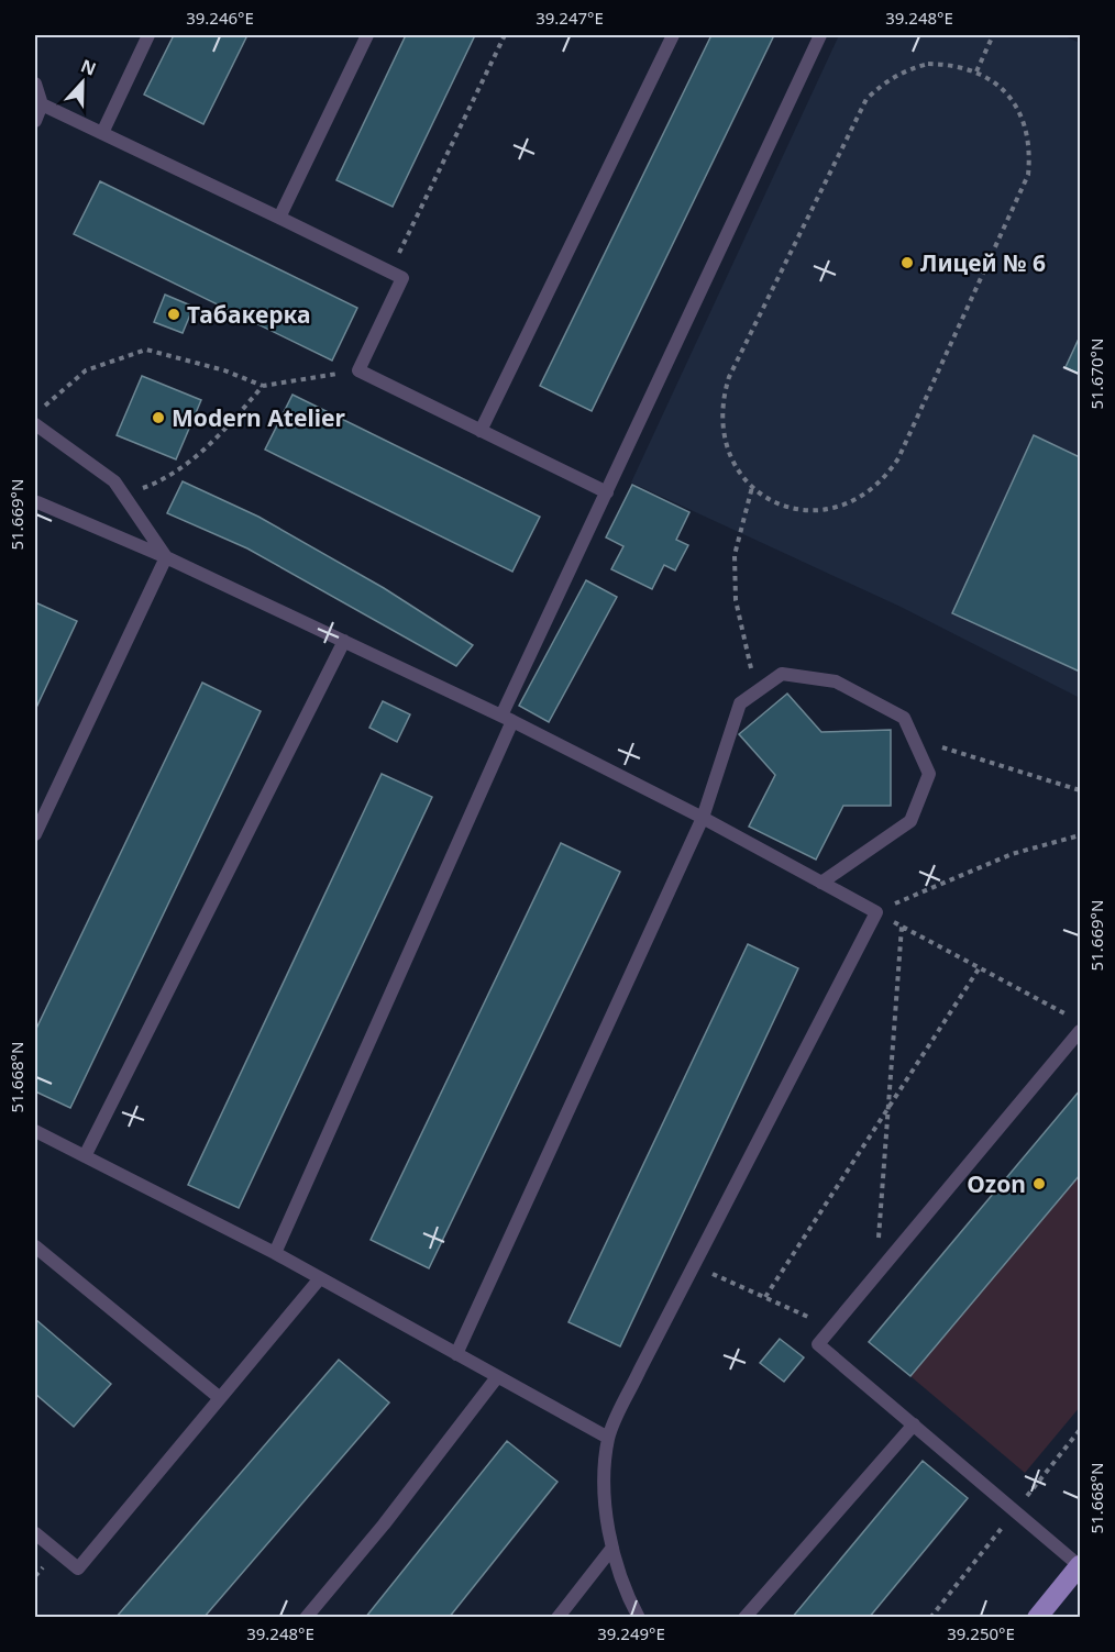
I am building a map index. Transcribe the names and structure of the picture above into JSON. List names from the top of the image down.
{
  "places": [
    "Лицей № 6",
    "Табакерка",
    "Modern Atelier",
    "Ozon"
  ],
  "north": "top",
  "coordinates": [
    "39.246°E",
    "39.247°E",
    "39.248°E",
    "51.670°N",
    "51.669°N",
    "51.668°N",
    "39.249°E",
    "39.250°E"
  ]
}
